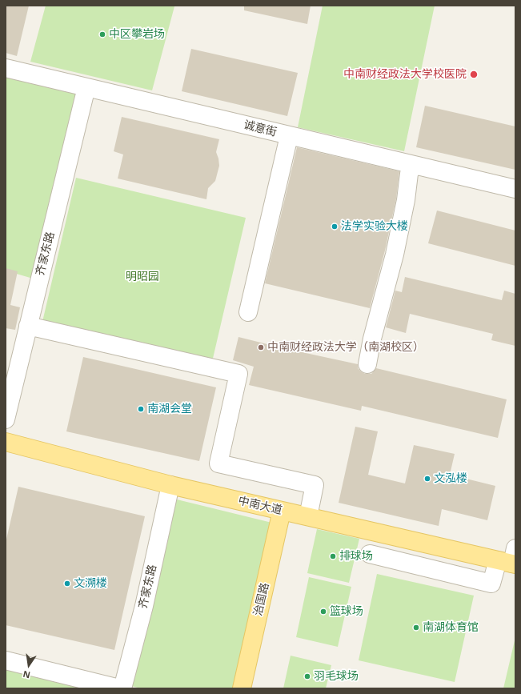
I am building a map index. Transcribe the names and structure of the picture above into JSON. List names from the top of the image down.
{
  "streets": {
    "main road": ["中南大道", "治国路"],
    "street": ["诚意街", "齐家东路"]
  },
  "crossings": [
    ["诚意街", "齐家东路"],
    ["齐家东路", "中南大道"],
    ["中南大道", "治国路"]
  ],
  "parks": ["明昭园"],
  "places": [
    "中区攀岩场",
    "中南财经政法大学校医院",
    "法学实验大楼",
    "中南财经政法大学（南湖校区）",
    "南湖会堂",
    "文泓楼",
    "排球场",
    "文溯楼",
    "篮球场",
    "南湖体育馆",
    "羽毛球场"
  ],
  "north": "bottom"
}
